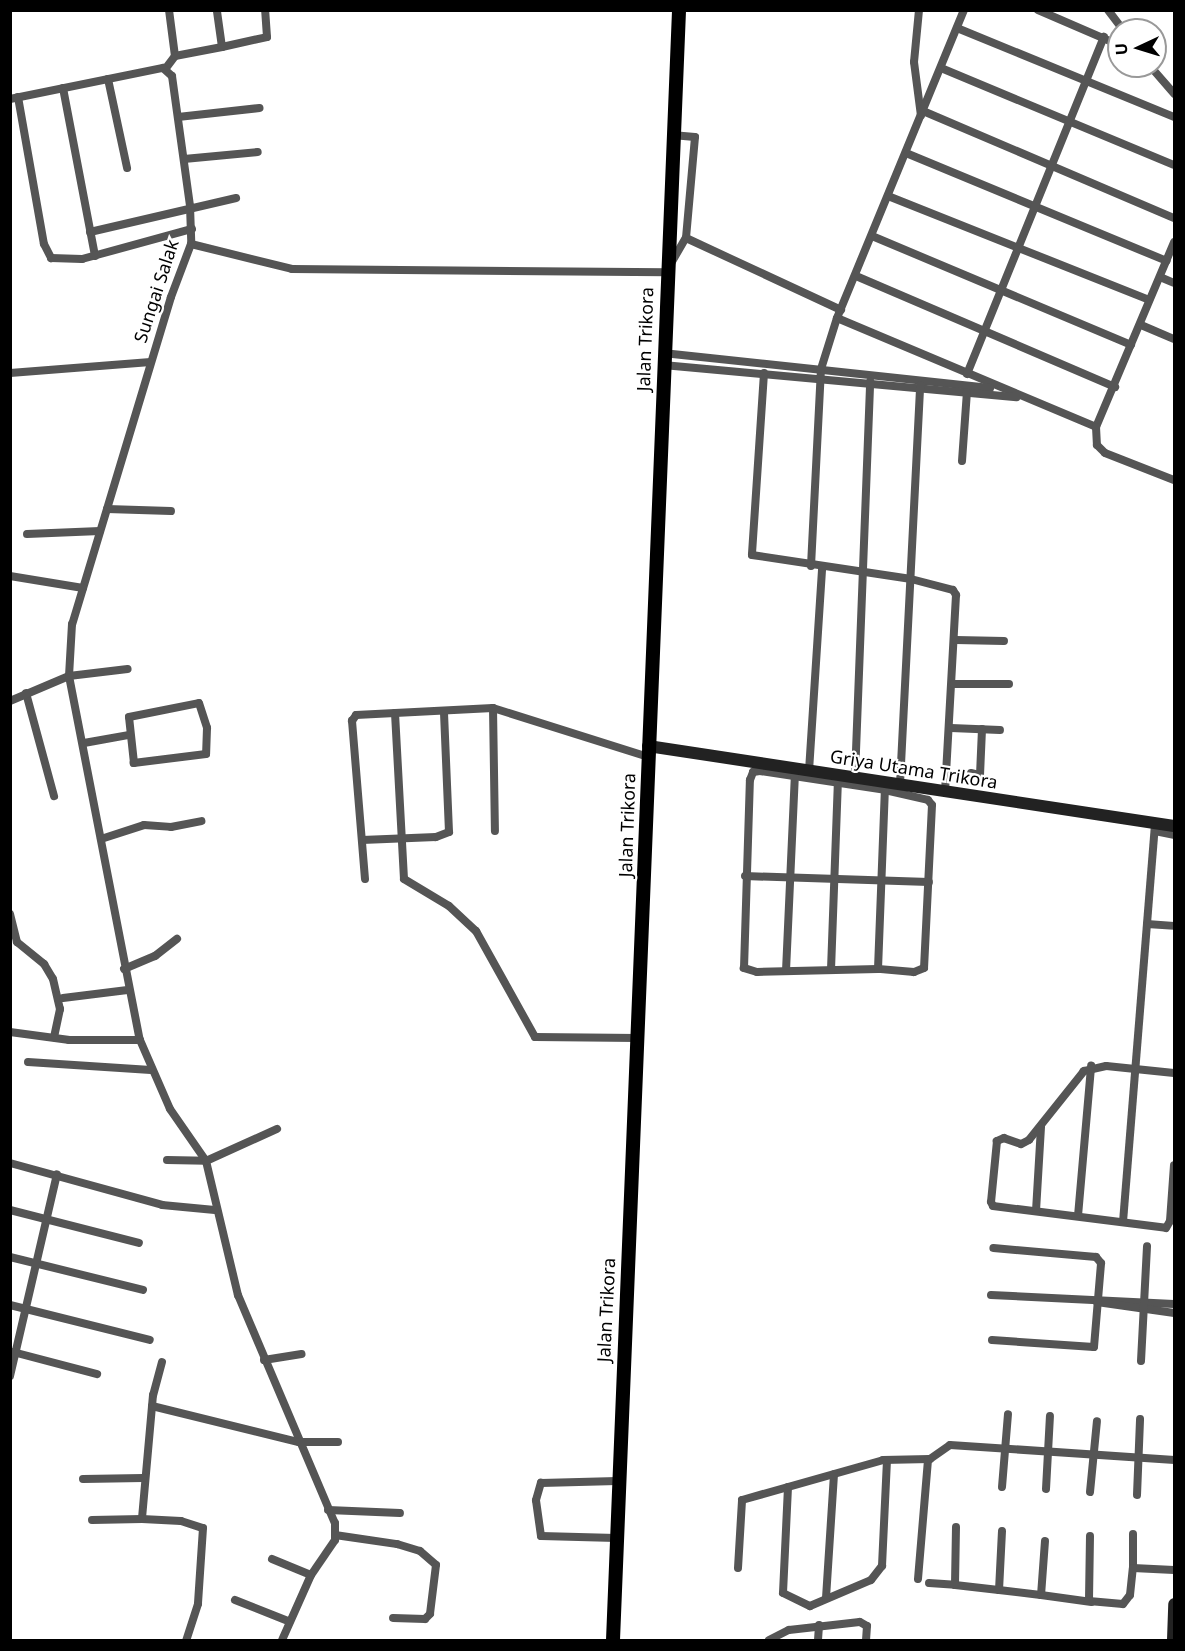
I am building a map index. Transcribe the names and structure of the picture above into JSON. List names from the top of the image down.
{
  "streets": {
    "main road": ["Jalan Trikora"],
    "street": ["Sungai Salak", "Griya Utama Trikora"]
  },
  "crossings": [
    ["Jalan Trikora", "Griya Utama Trikora"]
  ],
  "north": "left"
}
